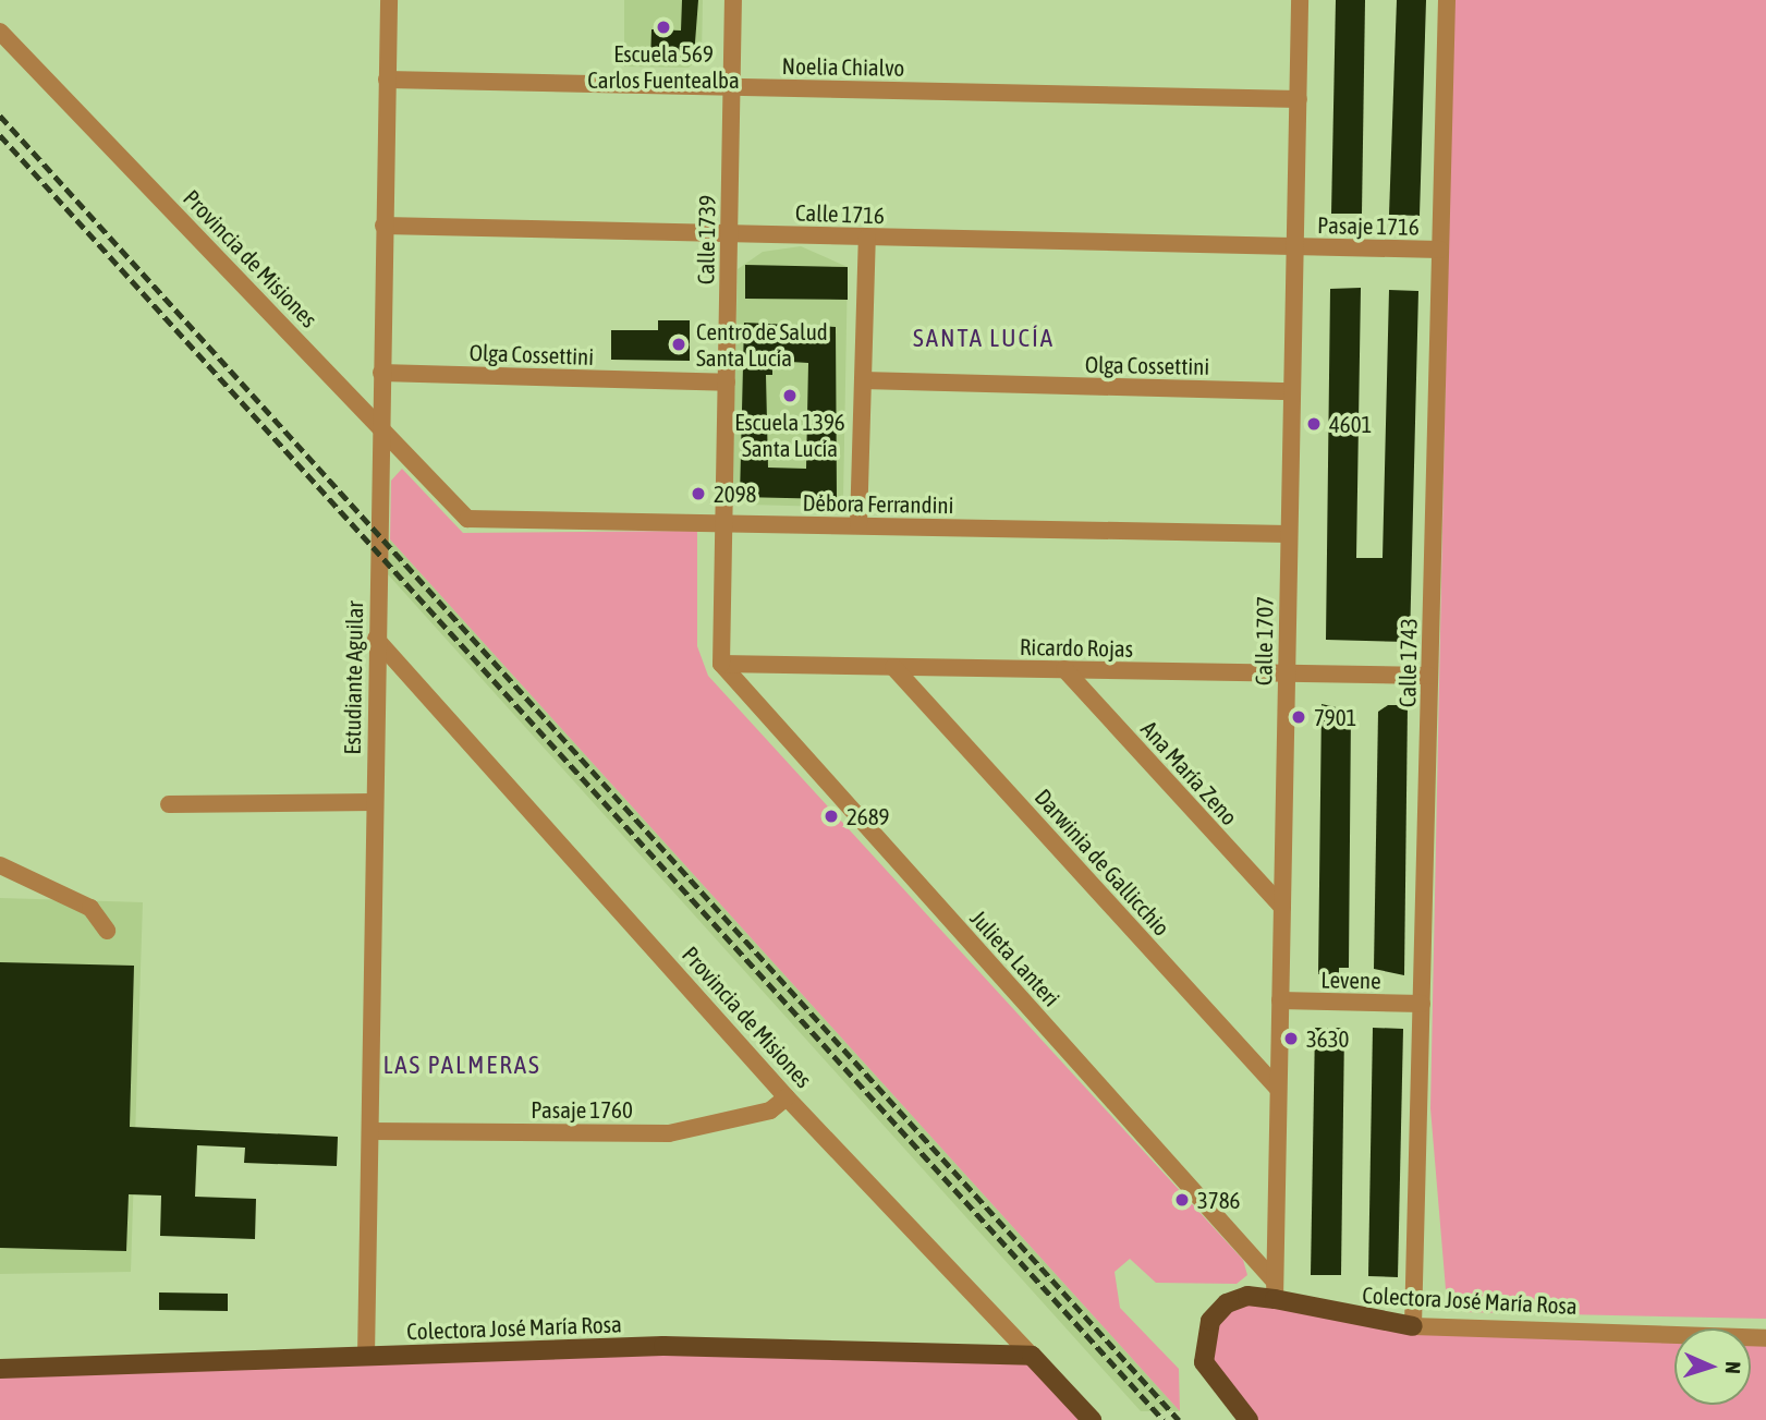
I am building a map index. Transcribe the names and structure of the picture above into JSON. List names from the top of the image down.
{
  "streets": {
    "main road": ["Provincia de Misiones", "Colectora José María Rosa"],
    "street": [
      "Noelia Chialvo",
      "Calle 1716",
      "Pasaje 1716",
      "Calle 1739",
      "Olga Cossettini",
      "Débora Ferrandini",
      "Calle 1707",
      "Ricardo Rojas",
      "Calle 1743",
      "Estudiante Aguilar",
      "Ana María Zeno",
      "Darwinia de Gallicchio",
      "Julieta Lanteri",
      "Levene",
      "Pasaje 1760"
    ]
  },
  "crossings": [
    ["Noelia Chialvo", "Calle 1739"],
    ["Noelia Chialvo", "Calle 1707"],
    ["Noelia Chialvo", "Estudiante Aguilar"],
    ["Calle 1716", "Pasaje 1716"],
    ["Calle 1716", "Calle 1739"],
    ["Calle 1716", "Calle 1707"],
    ["Calle 1716", "Estudiante Aguilar"],
    ["Pasaje 1716", "Calle 1707"],
    ["Pasaje 1716", "Calle 1743"],
    ["Calle 1739", "Olga Cossettini"],
    ["Calle 1739", "Débora Ferrandini"],
    ["Calle 1739", "Ricardo Rojas"],
    ["Calle 1739", "Julieta Lanteri"],
    ["Provincia de Misiones", "Débora Ferrandini"],
    ["Provincia de Misiones", "Estudiante Aguilar"],
    ["Provincia de Misiones", "Pasaje 1760"],
    ["Provincia de Misiones", "Colectora José María Rosa"],
    ["Olga Cossettini", "Calle 1707"],
    ["Olga Cossettini", "Estudiante Aguilar"],
    ["Débora Ferrandini", "Calle 1707"],
    ["Calle 1707", "Ricardo Rojas"],
    ["Calle 1707", "Ana María Zeno"],
    ["Calle 1707", "Darwinia de Gallicchio"],
    ["Calle 1707", "Julieta Lanteri"],
    ["Calle 1707", "Levene"],
    ["Calle 1707", "Colectora José María Rosa"],
    ["Ricardo Rojas", "Calle 1743"],
    ["Ricardo Rojas", "Ana María Zeno"],
    ["Ricardo Rojas", "Darwinia de Gallicchio"],
    ["Ricardo Rojas", "Julieta Lanteri"],
    ["Calle 1743", "Levene"],
    ["Calle 1743", "Colectora José María Rosa"],
    ["Estudiante Aguilar", "Pasaje 1760"],
    ["Estudiante Aguilar", "Colectora José María Rosa"],
    ["Julieta Lanteri", "Colectora José María Rosa"]
  ],
  "districts": ["SANTA LUCÍA", "LAS PALMERAS"],
  "places": [
    "Escuela 569 Carlos Fuentealba",
    "Centro de Salud Santa Lucía",
    "Escuela 1396 Santa Lucía",
    "4601",
    "2098",
    "7901",
    "2689",
    "3630",
    "3786"
  ],
  "north": "right"
}
